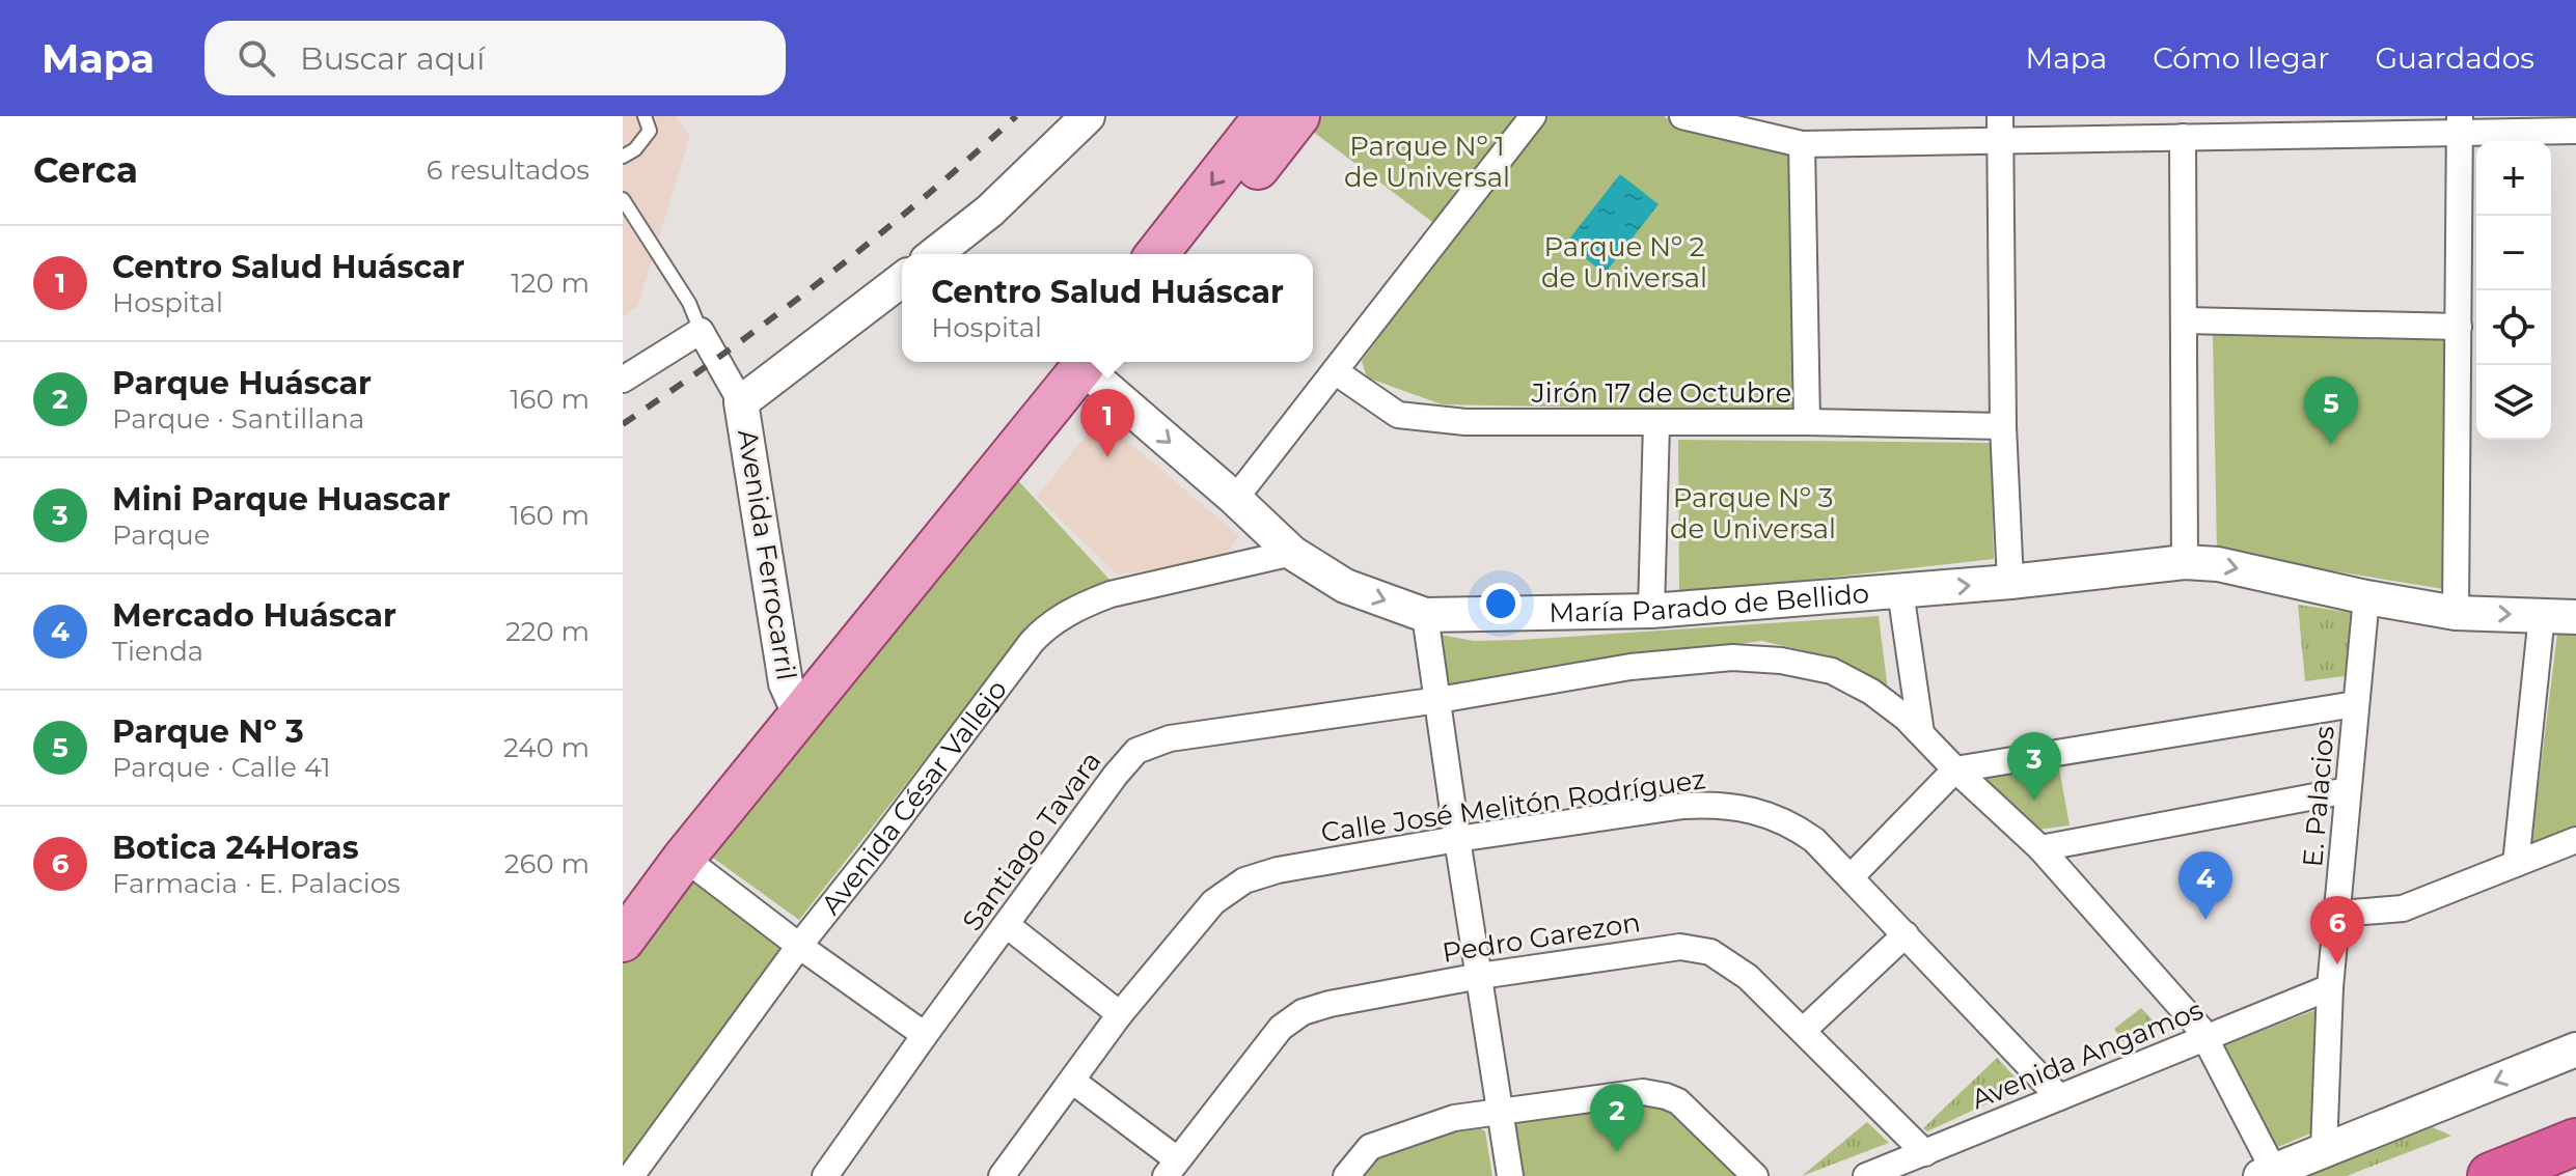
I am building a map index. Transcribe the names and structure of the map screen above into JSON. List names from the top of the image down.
{
  "streets": {
    "street": [
      "Jirón 17 de Octubre",
      "Avenida Ferrocarril",
      "María Parado de Bellido",
      "Avenida César Vallejo",
      "E. Palacios",
      "Calle José Melitón Rodríguez",
      "Santiago Tavara",
      "Pedro Garezon",
      "Avenida Angamos"
    ]
  },
  "crossings": [
    ["María Parado de Bellido", "Avenida César Vallejo"],
    ["María Parado de Bellido", "E. Palacios"],
    ["E. Palacios", "Avenida Angamos"],
    ["Calle José Melitón Rodríguez", "Avenida Angamos"],
    ["Santiago Tavara", "Avenida Angamos"],
    ["Pedro Garezon", "Avenida Angamos"]
  ],
  "parks": ["Parque Nº 1 de Universal", "Parque Nº 2 de Universal", "Parque Nº 3 de Universal"],
  "page": {
    "header": "Mapa",
    "search": "Buscar aquí",
    "nav": ["Mapa", "Cómo llegar", "Guardados"],
    "heading": ["Cerca", "6 resultados"],
    "map_buttons": ["+", "−"],
    "list": [
      {
        "mark": "1",
        "name": "Centro Salud Huáscar",
        "note": "Hospital",
        "value": "120 m"
      },
      {
        "mark": "2",
        "name": "Parque Huáscar",
        "note": "Parque · Santillana",
        "value": "160 m"
      },
      {
        "mark": "3",
        "name": "Mini Parque Huascar",
        "note": "Parque",
        "value": "160 m"
      },
      {
        "mark": "4",
        "name": "Mercado Huáscar",
        "note": "Tienda",
        "value": "220 m"
      },
      {
        "mark": "5",
        "name": "Parque Nº 3",
        "note": "Parque · Calle 41",
        "value": "240 m"
      },
      {
        "mark": "6",
        "name": "Botica 24Horas",
        "note": "Farmacia · E. Palacios",
        "value": "260 m"
      }
    ],
    "popup": ["Centro Salud Huáscar", "Hospital"],
    "pins": [
      "5",
      "1",
      "3",
      "4",
      "6",
      "2"
    ]
  }
}
